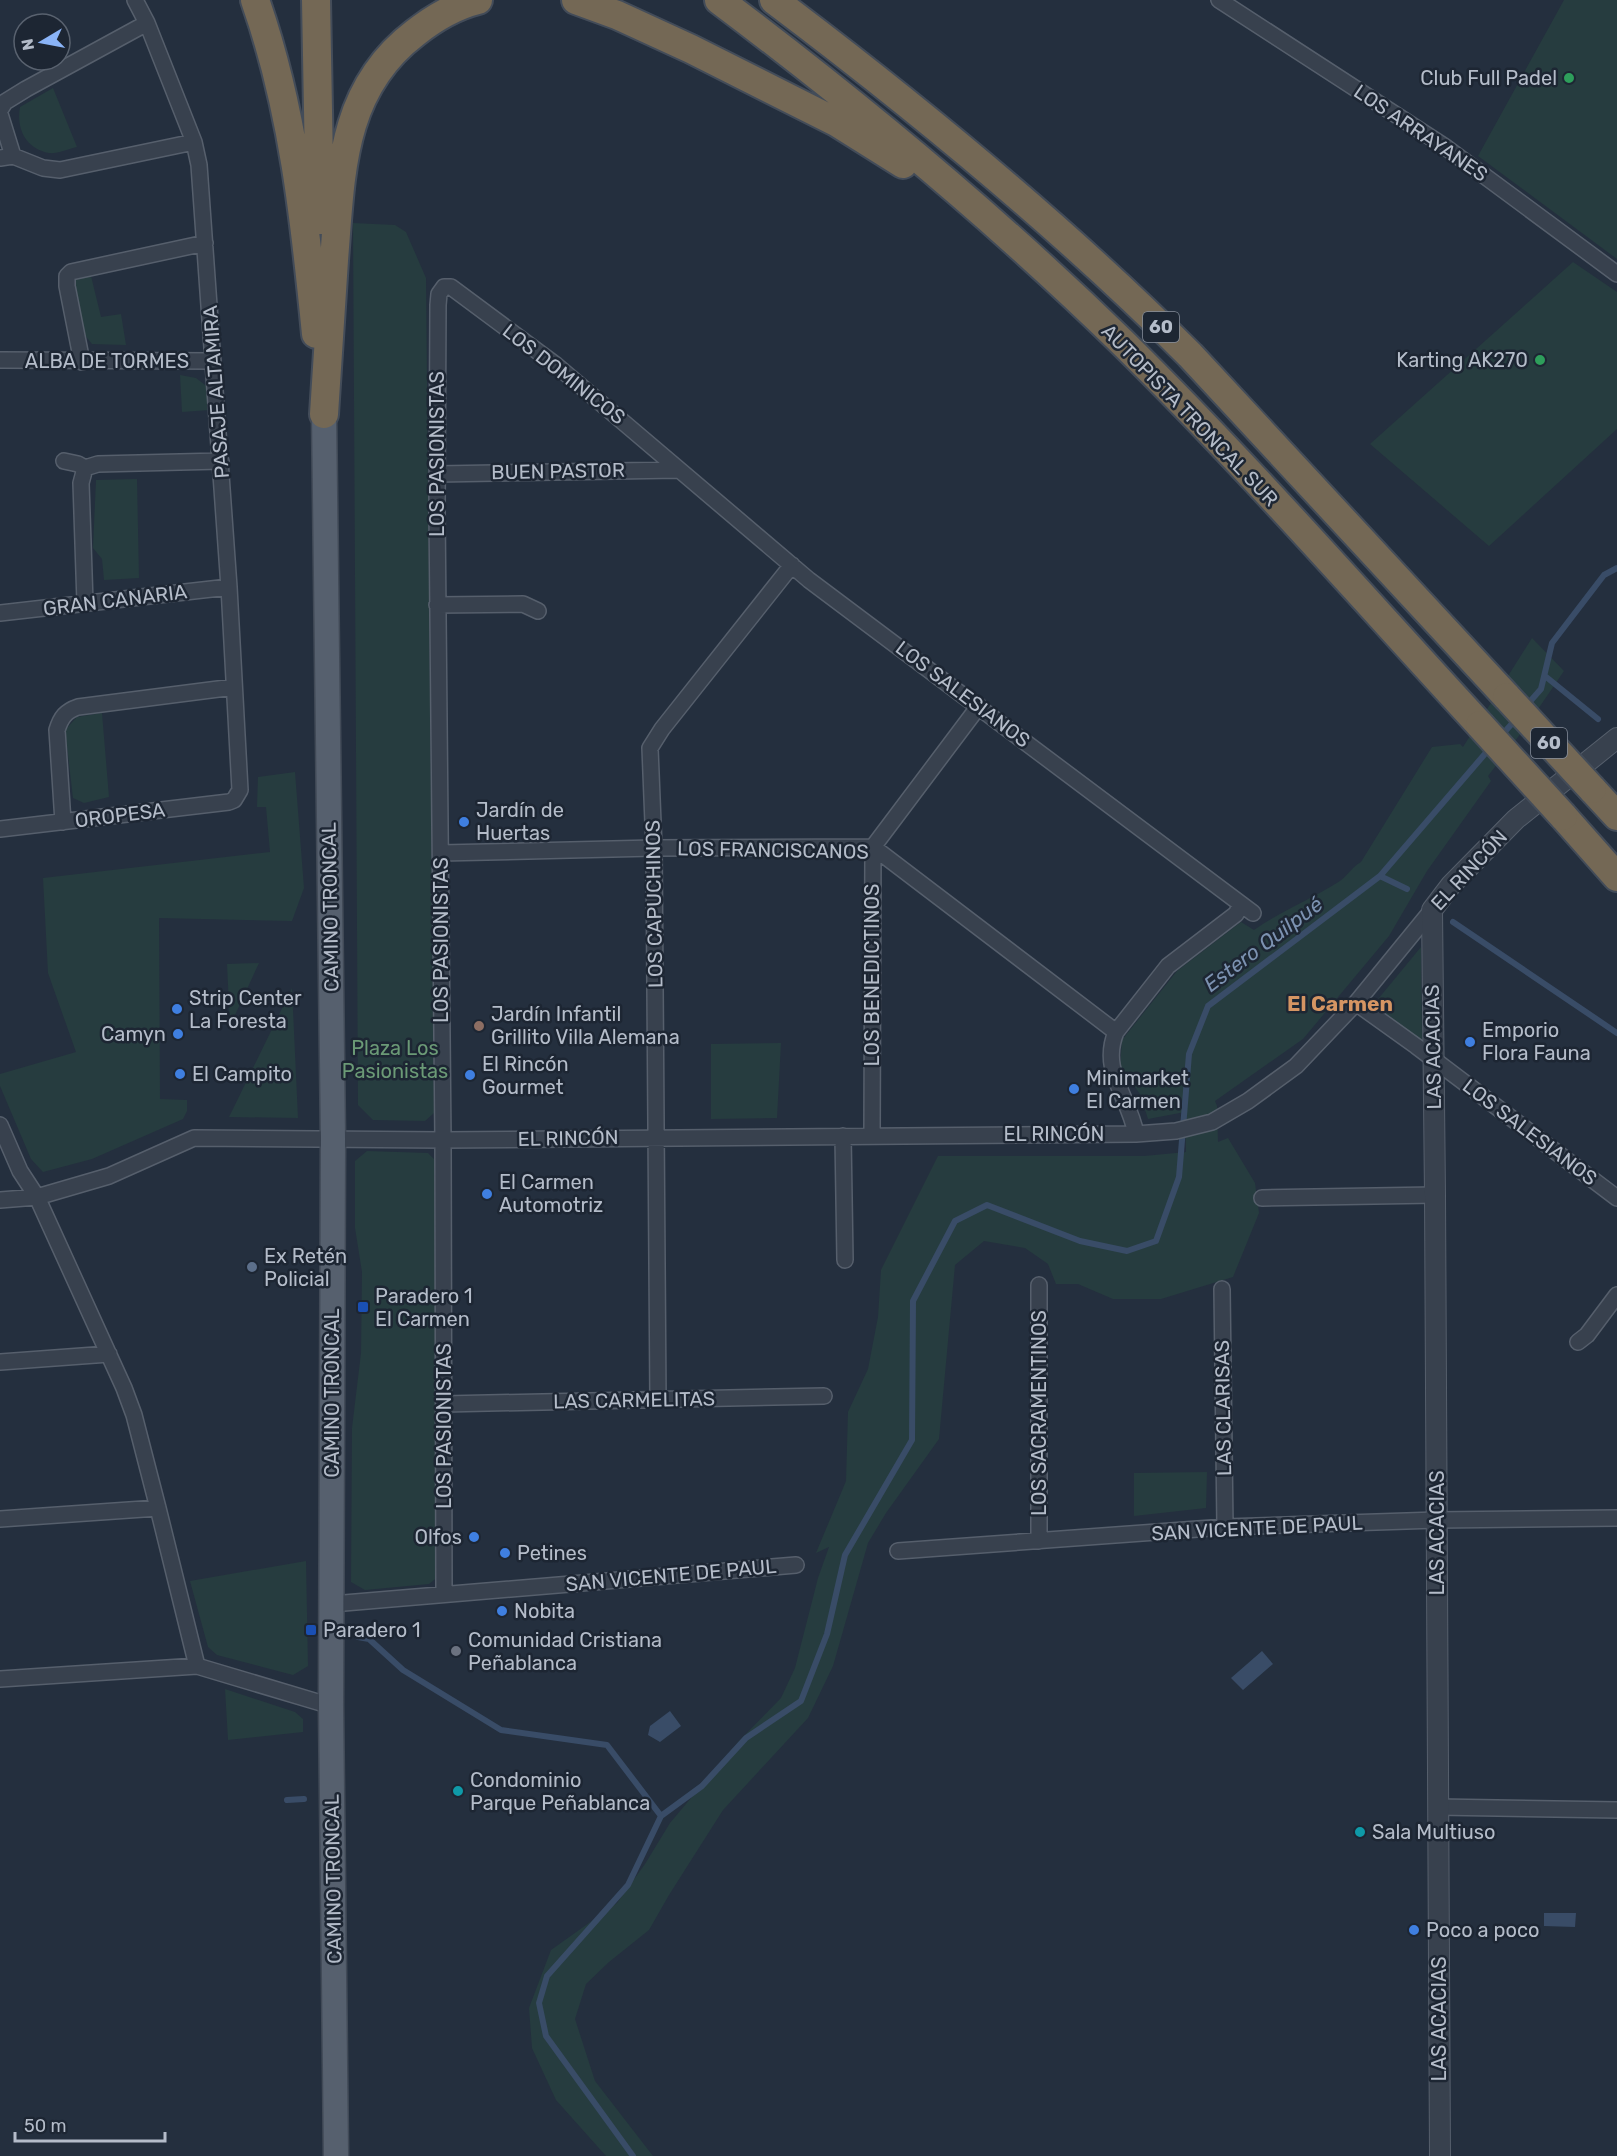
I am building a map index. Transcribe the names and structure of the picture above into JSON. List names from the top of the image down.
{
  "streets": {
    "highway": ["60", "AUTOPISTA TRONCAL SUR"],
    "main road": ["CAMINO TRONCAL"],
    "street": [
      "LOS ARRAYANES",
      "ALBA DE TORMES",
      "LOS DOMINICOS",
      "PASAJE ALTAMIRA",
      "LOS PASIONISTAS",
      "BUEN PASTOR",
      "GRAN CANARIA",
      "LOS SALESIANOS",
      "OROPESA",
      "LOS FRANCISCANOS",
      "EL RINCÓN",
      "LOS CAPUCHINOS",
      "LOS BENEDICTINOS",
      "LAS ACACIAS",
      "LAS CARMELITAS",
      "LAS CLARISAS",
      "LOS SACRAMENTINOS",
      "SAN VICENTE DE PAUL"
    ]
  },
  "crossings": [
    ["ALBA DE TORMES", "PASAJE ALTAMIRA"],
    ["LOS DOMINICOS", "LOS PASIONISTAS"],
    ["LOS DOMINICOS", "BUEN PASTOR"],
    ["LOS DOMINICOS", "LOS SALESIANOS"],
    ["PASAJE ALTAMIRA", "GRAN CANARIA"],
    ["PASAJE ALTAMIRA", "OROPESA"],
    ["LOS PASIONISTAS", "BUEN PASTOR"],
    ["LOS PASIONISTAS", "LOS FRANCISCANOS"],
    ["LOS PASIONISTAS", "EL RINCÓN"],
    ["LOS PASIONISTAS", "LAS CARMELITAS"],
    ["LOS PASIONISTAS", "SAN VICENTE DE PAUL"],
    ["BUEN PASTOR", "LOS SALESIANOS"],
    ["LOS SALESIANOS", "LOS FRANCISCANOS"],
    ["LOS SALESIANOS", "EL RINCÓN"],
    ["LOS SALESIANOS", "LOS CAPUCHINOS"],
    ["LOS SALESIANOS", "LAS ACACIAS"],
    ["LOS FRANCISCANOS", "LOS CAPUCHINOS"],
    ["LOS FRANCISCANOS", "LOS BENEDICTINOS"],
    ["EL RINCÓN", "LOS CAPUCHINOS"],
    ["EL RINCÓN", "CAMINO TRONCAL"],
    ["EL RINCÓN", "LOS BENEDICTINOS"],
    ["EL RINCÓN", "LAS ACACIAS"],
    ["LOS CAPUCHINOS", "LAS CARMELITAS"],
    ["CAMINO TRONCAL", "SAN VICENTE DE PAUL"],
    ["LAS ACACIAS", "SAN VICENTE DE PAUL"],
    ["LAS CLARISAS", "SAN VICENTE DE PAUL"],
    ["LOS SACRAMENTINOS", "SAN VICENTE DE PAUL"]
  ],
  "districts": ["El Carmen"],
  "water": ["Estero Quilpué"],
  "parks": ["Plaza Los Pasionistas"],
  "places": {
    "other": [
      "Club Full Padel",
      "Karting AK270",
      "Jardín de Huertas",
      "Strip Center La Foresta",
      "Jardín Infantil Grillito Villa Alemana",
      "Camyn",
      "Emporio Flora Fauna",
      "El Campito",
      "El Rincón Gourmet",
      "Minimarket El Carmen",
      "El Carmen Automotriz",
      "Ex Retén Policial",
      "Olfos",
      "Petines",
      "Nobita",
      "Comunidad Cristiana Peñablanca",
      "Condominio Parque Peñablanca",
      "Sala Multiuso",
      "Poco a poco"
    ],
    "transit": ["Paradero 1 El Carmen", "Paradero 1"]
  },
  "scale_bar": "50 m",
  "north": "left"
}
